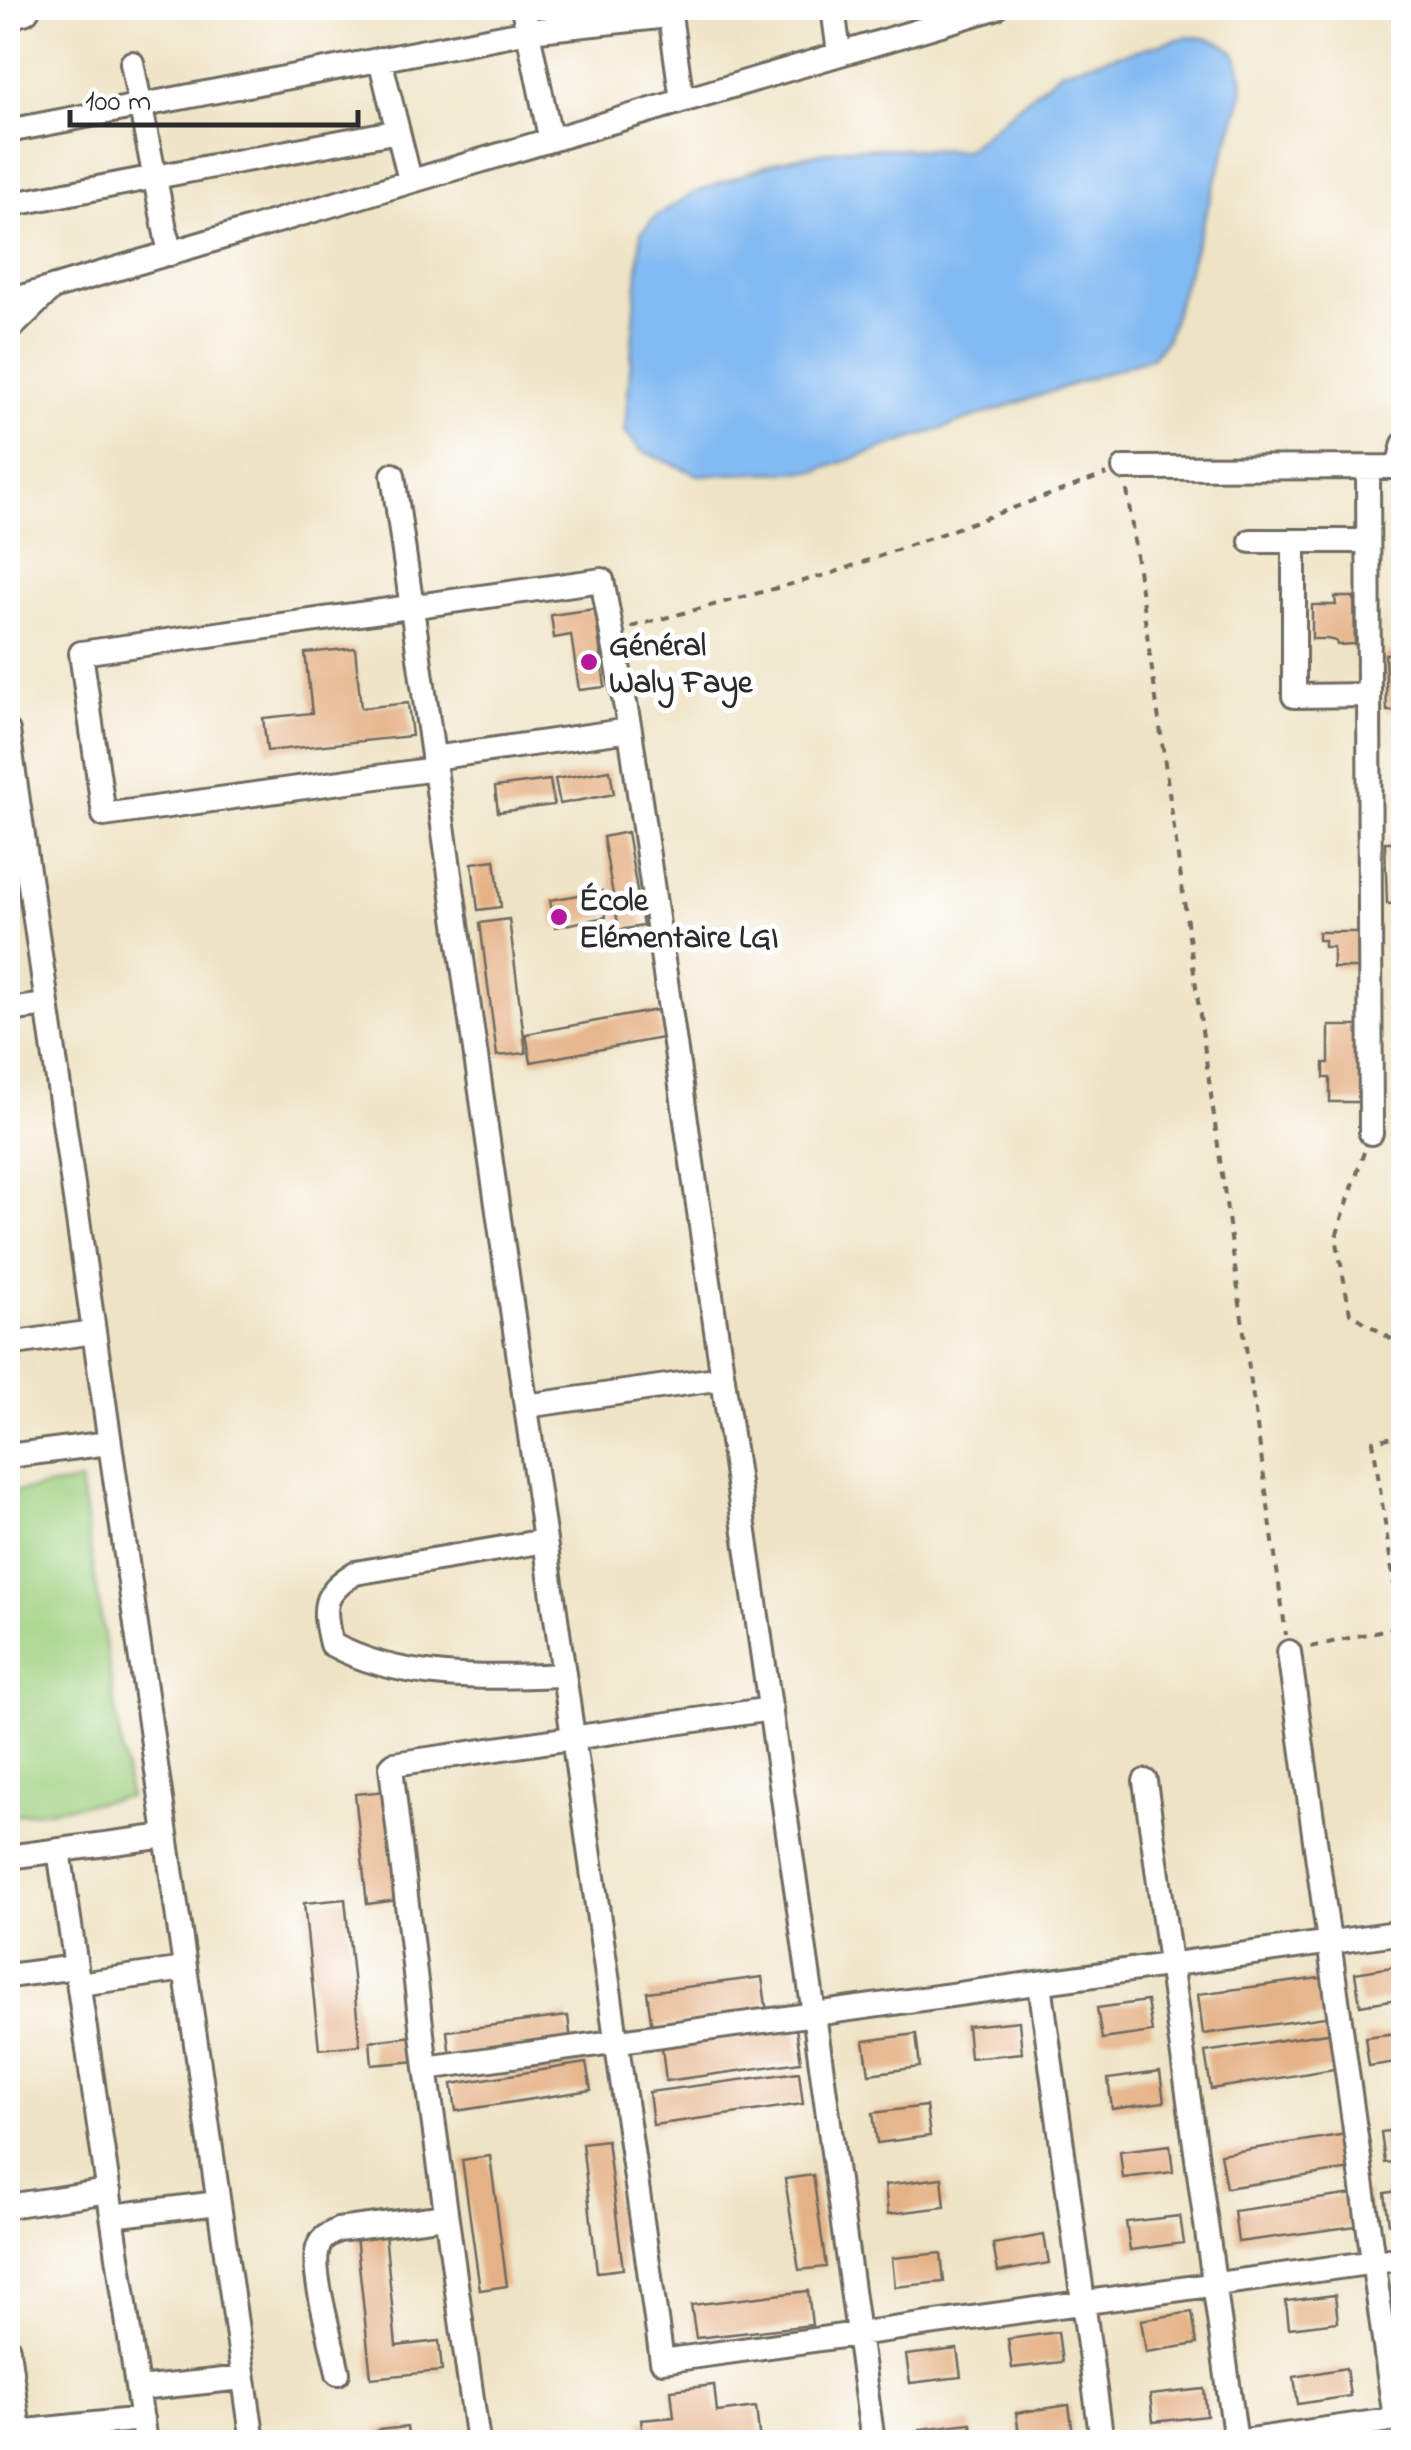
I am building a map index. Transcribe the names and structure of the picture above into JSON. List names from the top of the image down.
{
  "places": ["Général Waly Faye", "École Elémentaire LGI"],
  "scale_bar": "100 m"
}
